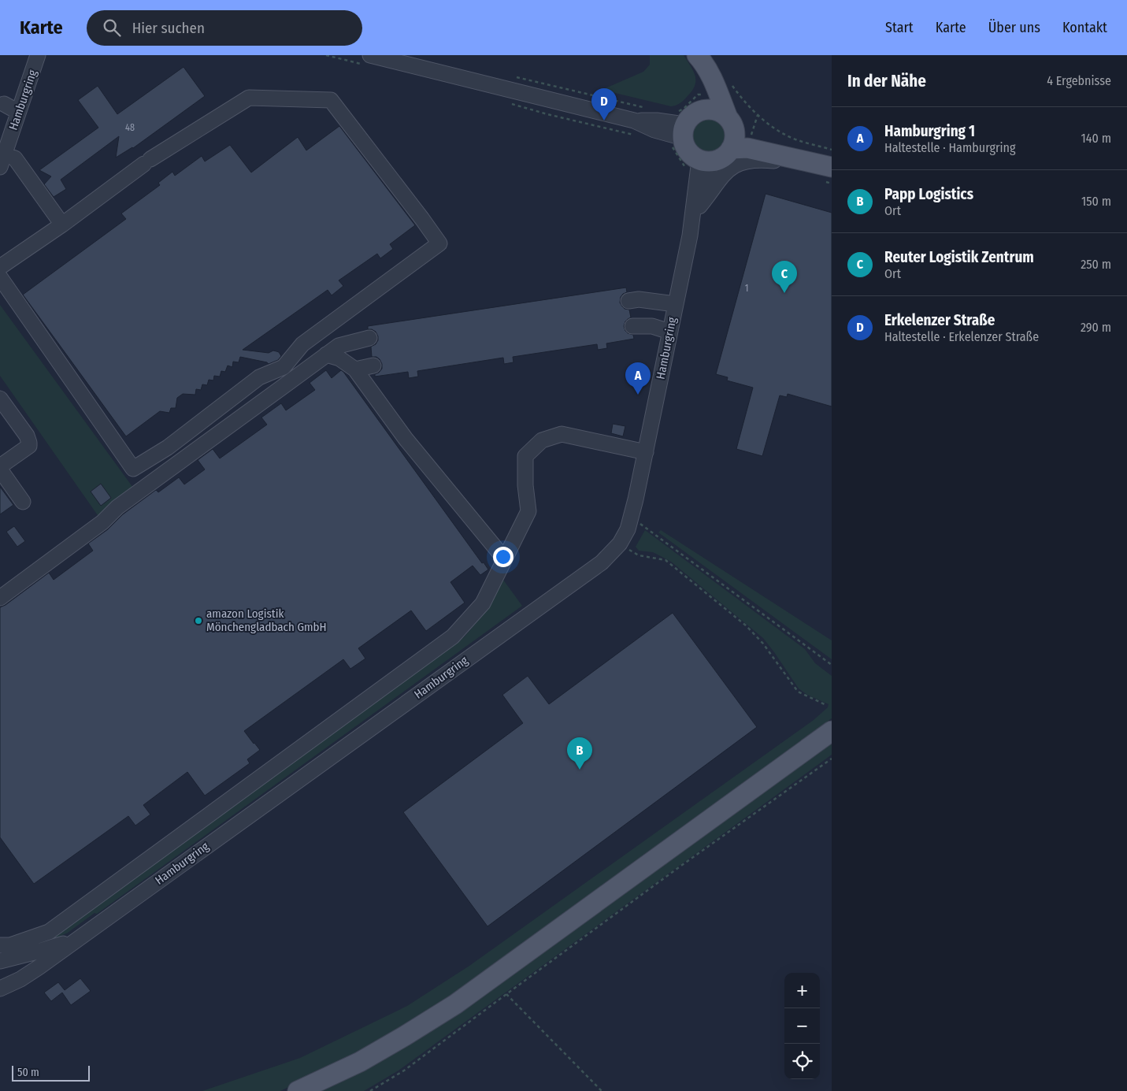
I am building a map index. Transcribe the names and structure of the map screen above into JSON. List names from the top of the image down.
{
  "streets": {
    "street": ["Hamburgring"]
  },
  "places": ["amazon Logistik Mönchengladbach GmbH"],
  "house_numbers": ["48", "1"],
  "scale_bar": "50 m",
  "page": {
    "header": "Karte",
    "search": "Hier suchen",
    "nav": [
      "Start",
      "Karte",
      "Über uns",
      "Kontakt"
    ],
    "heading": ["In der Nähe", "4 Ergebnisse"],
    "pins": [
      "D",
      "C",
      "A",
      "B"
    ],
    "list": [
      {
        "mark": "A",
        "name": "Hamburgring 1",
        "note": "Haltestelle · Hamburgring",
        "value": "140 m"
      },
      {
        "mark": "B",
        "name": "Papp Logistics",
        "note": "Ort",
        "value": "150 m"
      },
      {
        "mark": "C",
        "name": "Reuter Logistik Zentrum",
        "note": "Ort",
        "value": "250 m"
      },
      {
        "mark": "D",
        "name": "Erkelenzer Straße",
        "note": "Haltestelle · Erkelenzer Straße",
        "value": "290 m"
      }
    ],
    "map_buttons": ["+", "−"],
    "scale": "50 m"
  }
}
